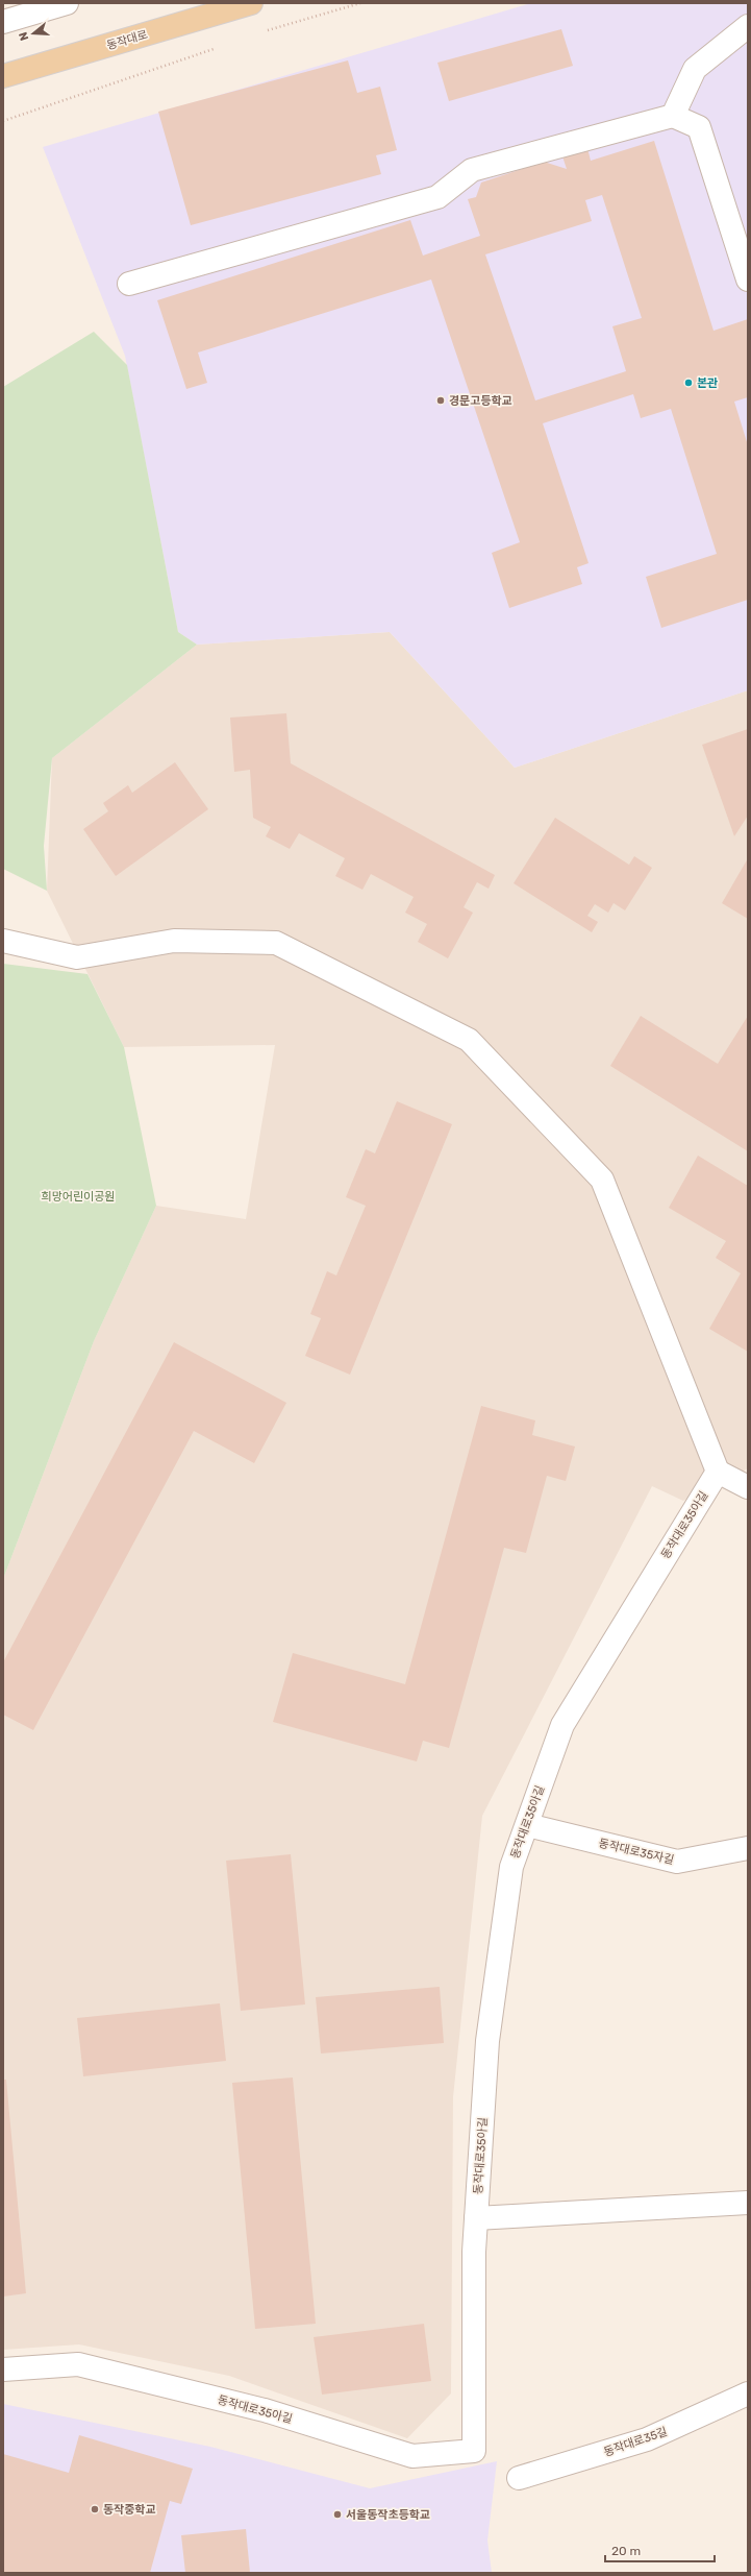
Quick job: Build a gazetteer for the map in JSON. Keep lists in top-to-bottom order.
{
  "streets": {
    "main road": ["동작대로"],
    "street": ["동작대로35아길", "동작대로35자길", "동작대로35길"]
  },
  "crossings": [
    ["동작대로35아길", "동작대로35자길"]
  ],
  "parks": ["희망어린이공원"],
  "places": [
    "본관",
    "경문고등학교",
    "동작중학교",
    "서울동작초등학교"
  ],
  "scale_bar": "20 m",
  "north": "left"
}
